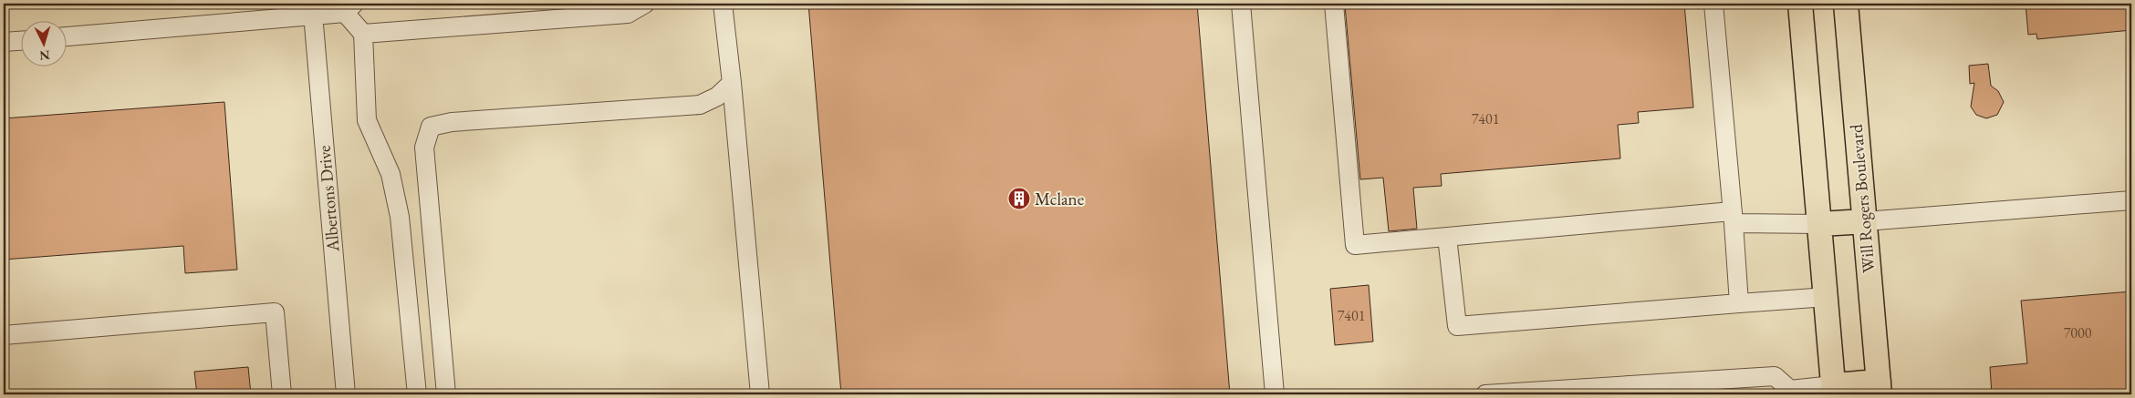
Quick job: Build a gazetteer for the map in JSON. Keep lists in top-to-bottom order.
{
  "streets": {
    "main road": ["Will Rogers Boulevard"],
    "street": ["Albertons Drive"]
  },
  "places": {
    "building": ["Mclane"]
  },
  "house_numbers": ["7401", "7401", "7000"],
  "north": "bottom"
}
